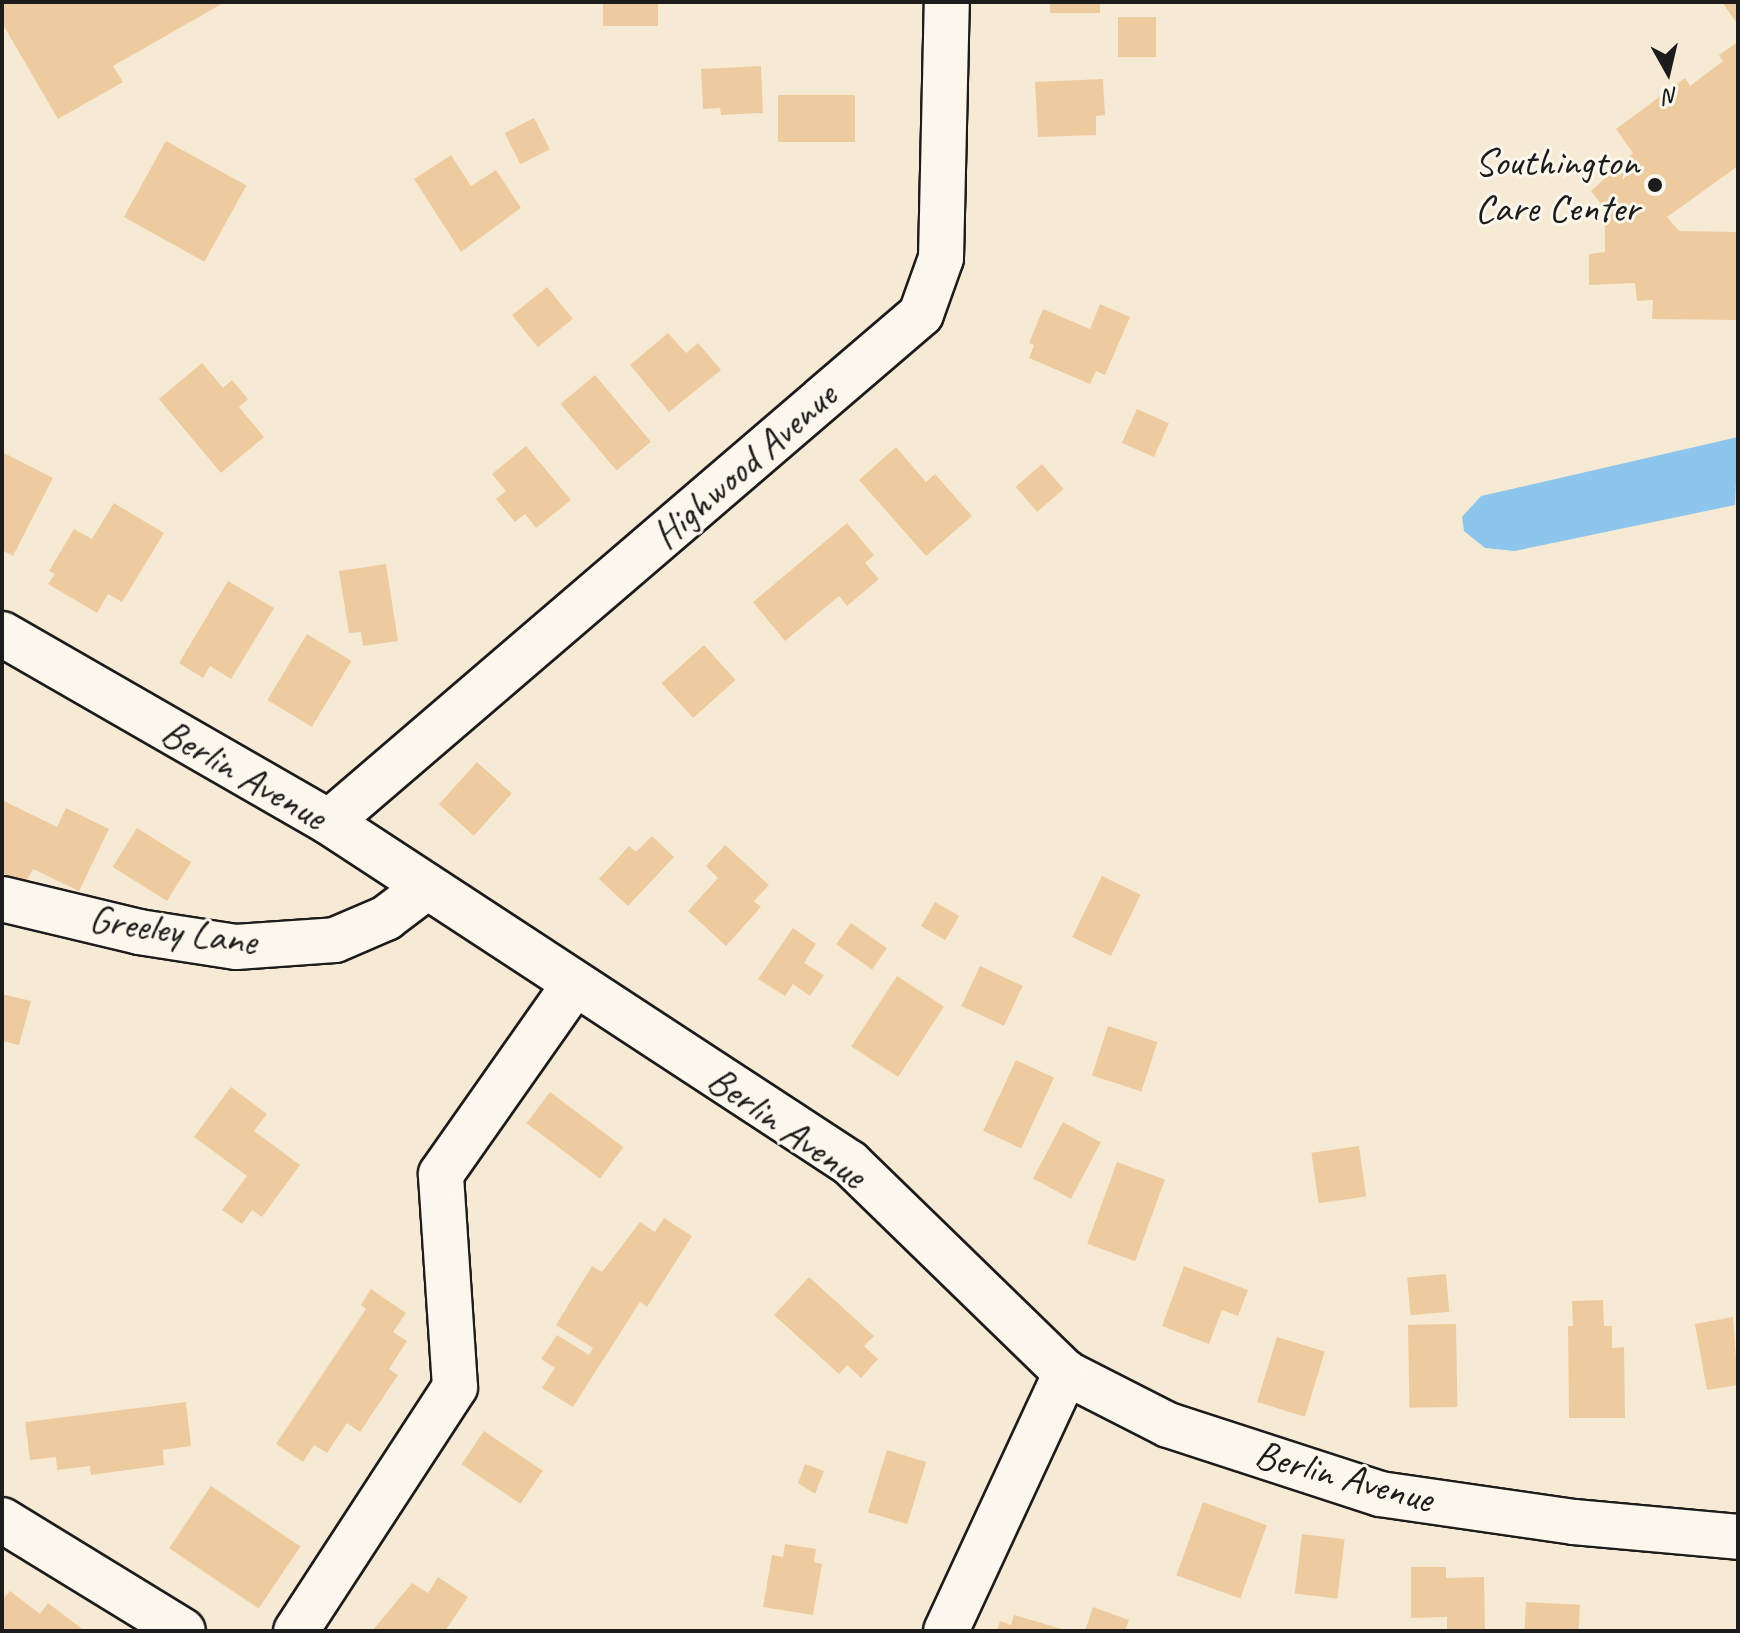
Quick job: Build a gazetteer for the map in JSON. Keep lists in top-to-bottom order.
{
  "streets": {
    "street": ["Highwood Avenue", "Berlin Avenue", "Greeley Lane"]
  },
  "crossings": [
    ["Highwood Avenue", "Berlin Avenue"],
    ["Berlin Avenue", "Greeley Lane"]
  ],
  "places": ["Southington Care Center"],
  "north": "bottom"
}
